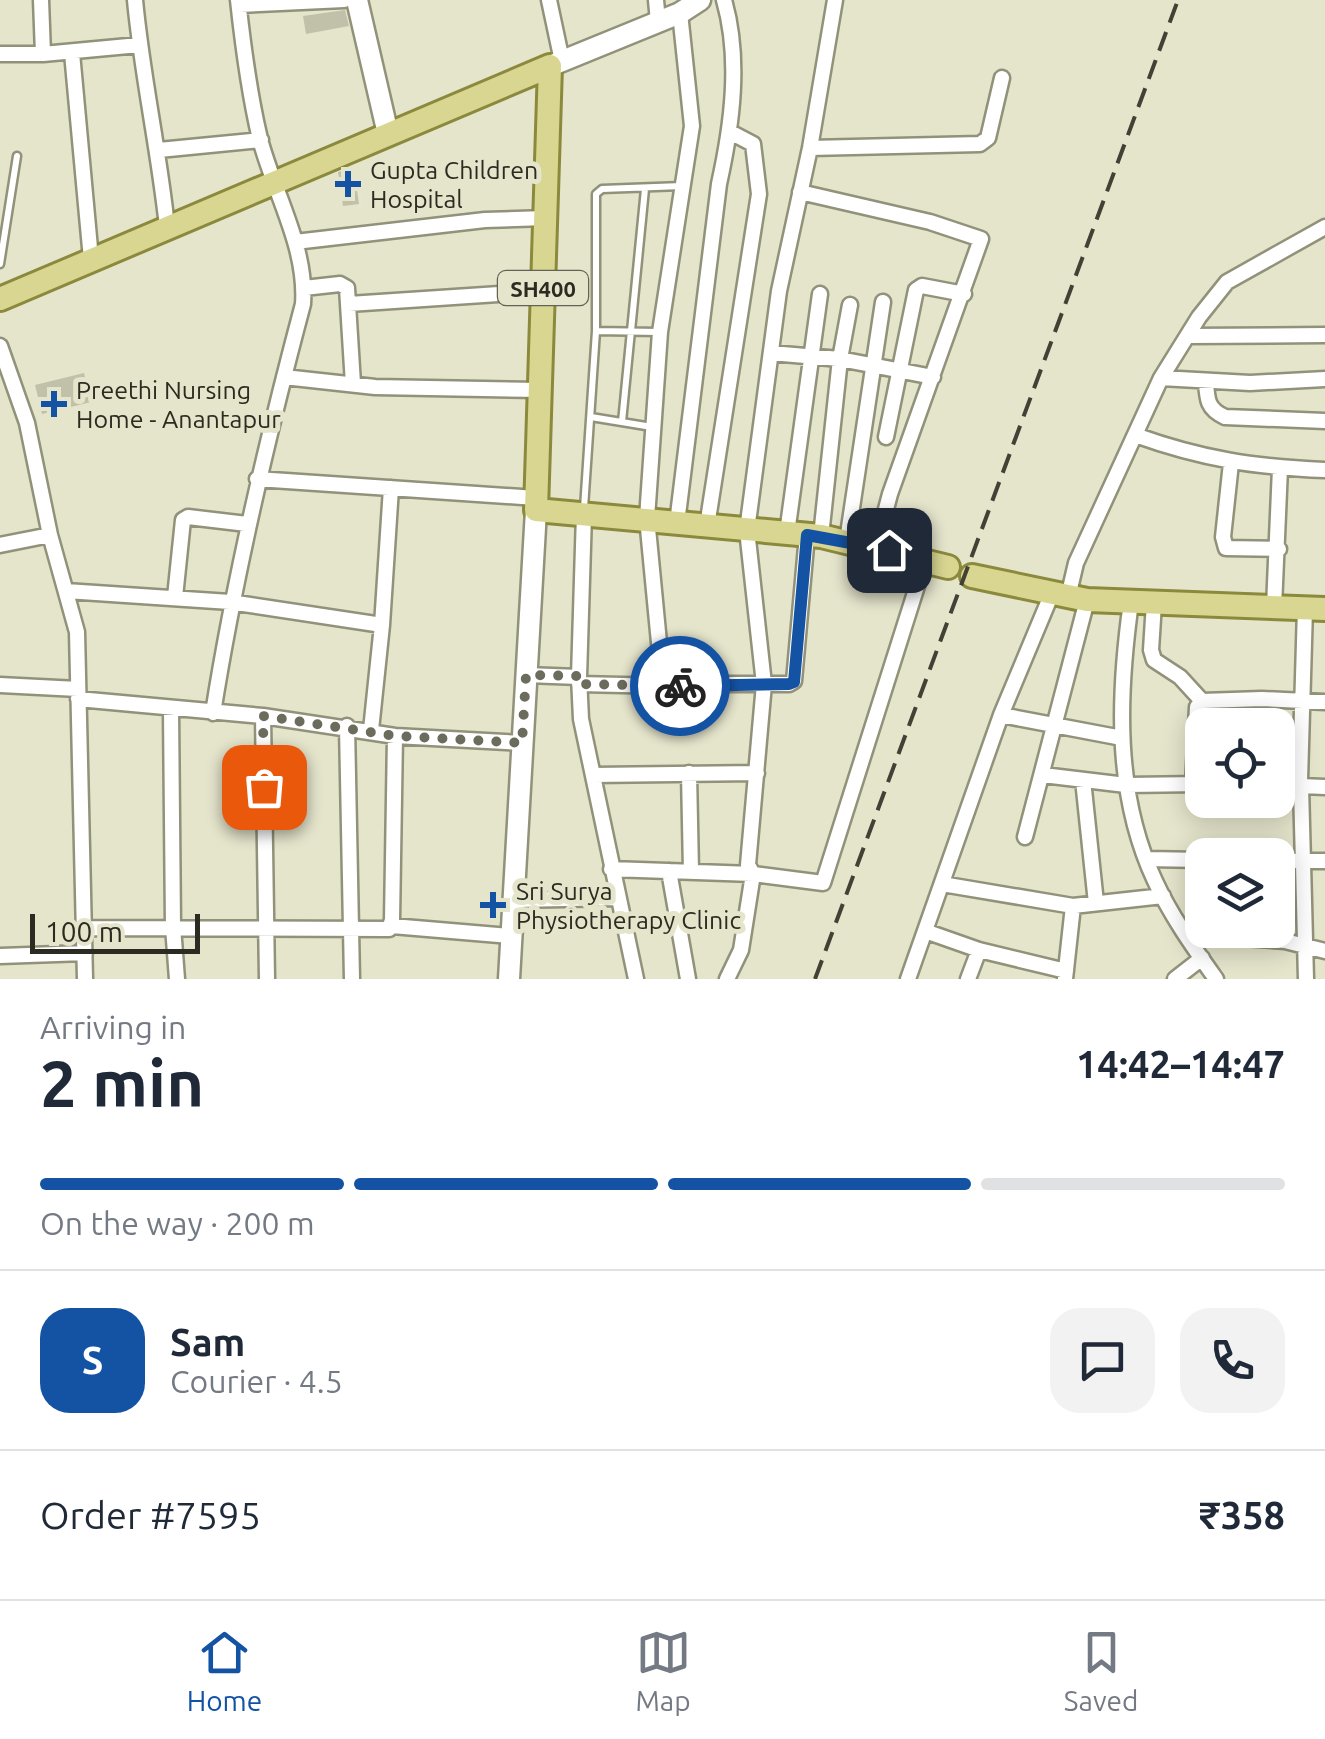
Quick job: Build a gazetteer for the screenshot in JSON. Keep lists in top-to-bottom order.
{
  "streets": {
    "main road": ["SH400"]
  },
  "places": {
    "health": ["Gupta Children Hospital", "Preethi Nursing Home - Anantapur", "Sri Surya Physiotherapy Clinic"]
  },
  "scale_bar": "100 m",
  "page": {
    "scale": "100 m",
    "heading": ["2 min", "Arriving in", "14:42–14:47"],
    "panel": [
      "Sam",
      "Courier · 4.5",
      "Order #7595",
      "₹358"
    ],
    "bar": "On the way · 200 m",
    "round": "S",
    "tabs": ["Home", "Map", "Saved"]
  }
}
